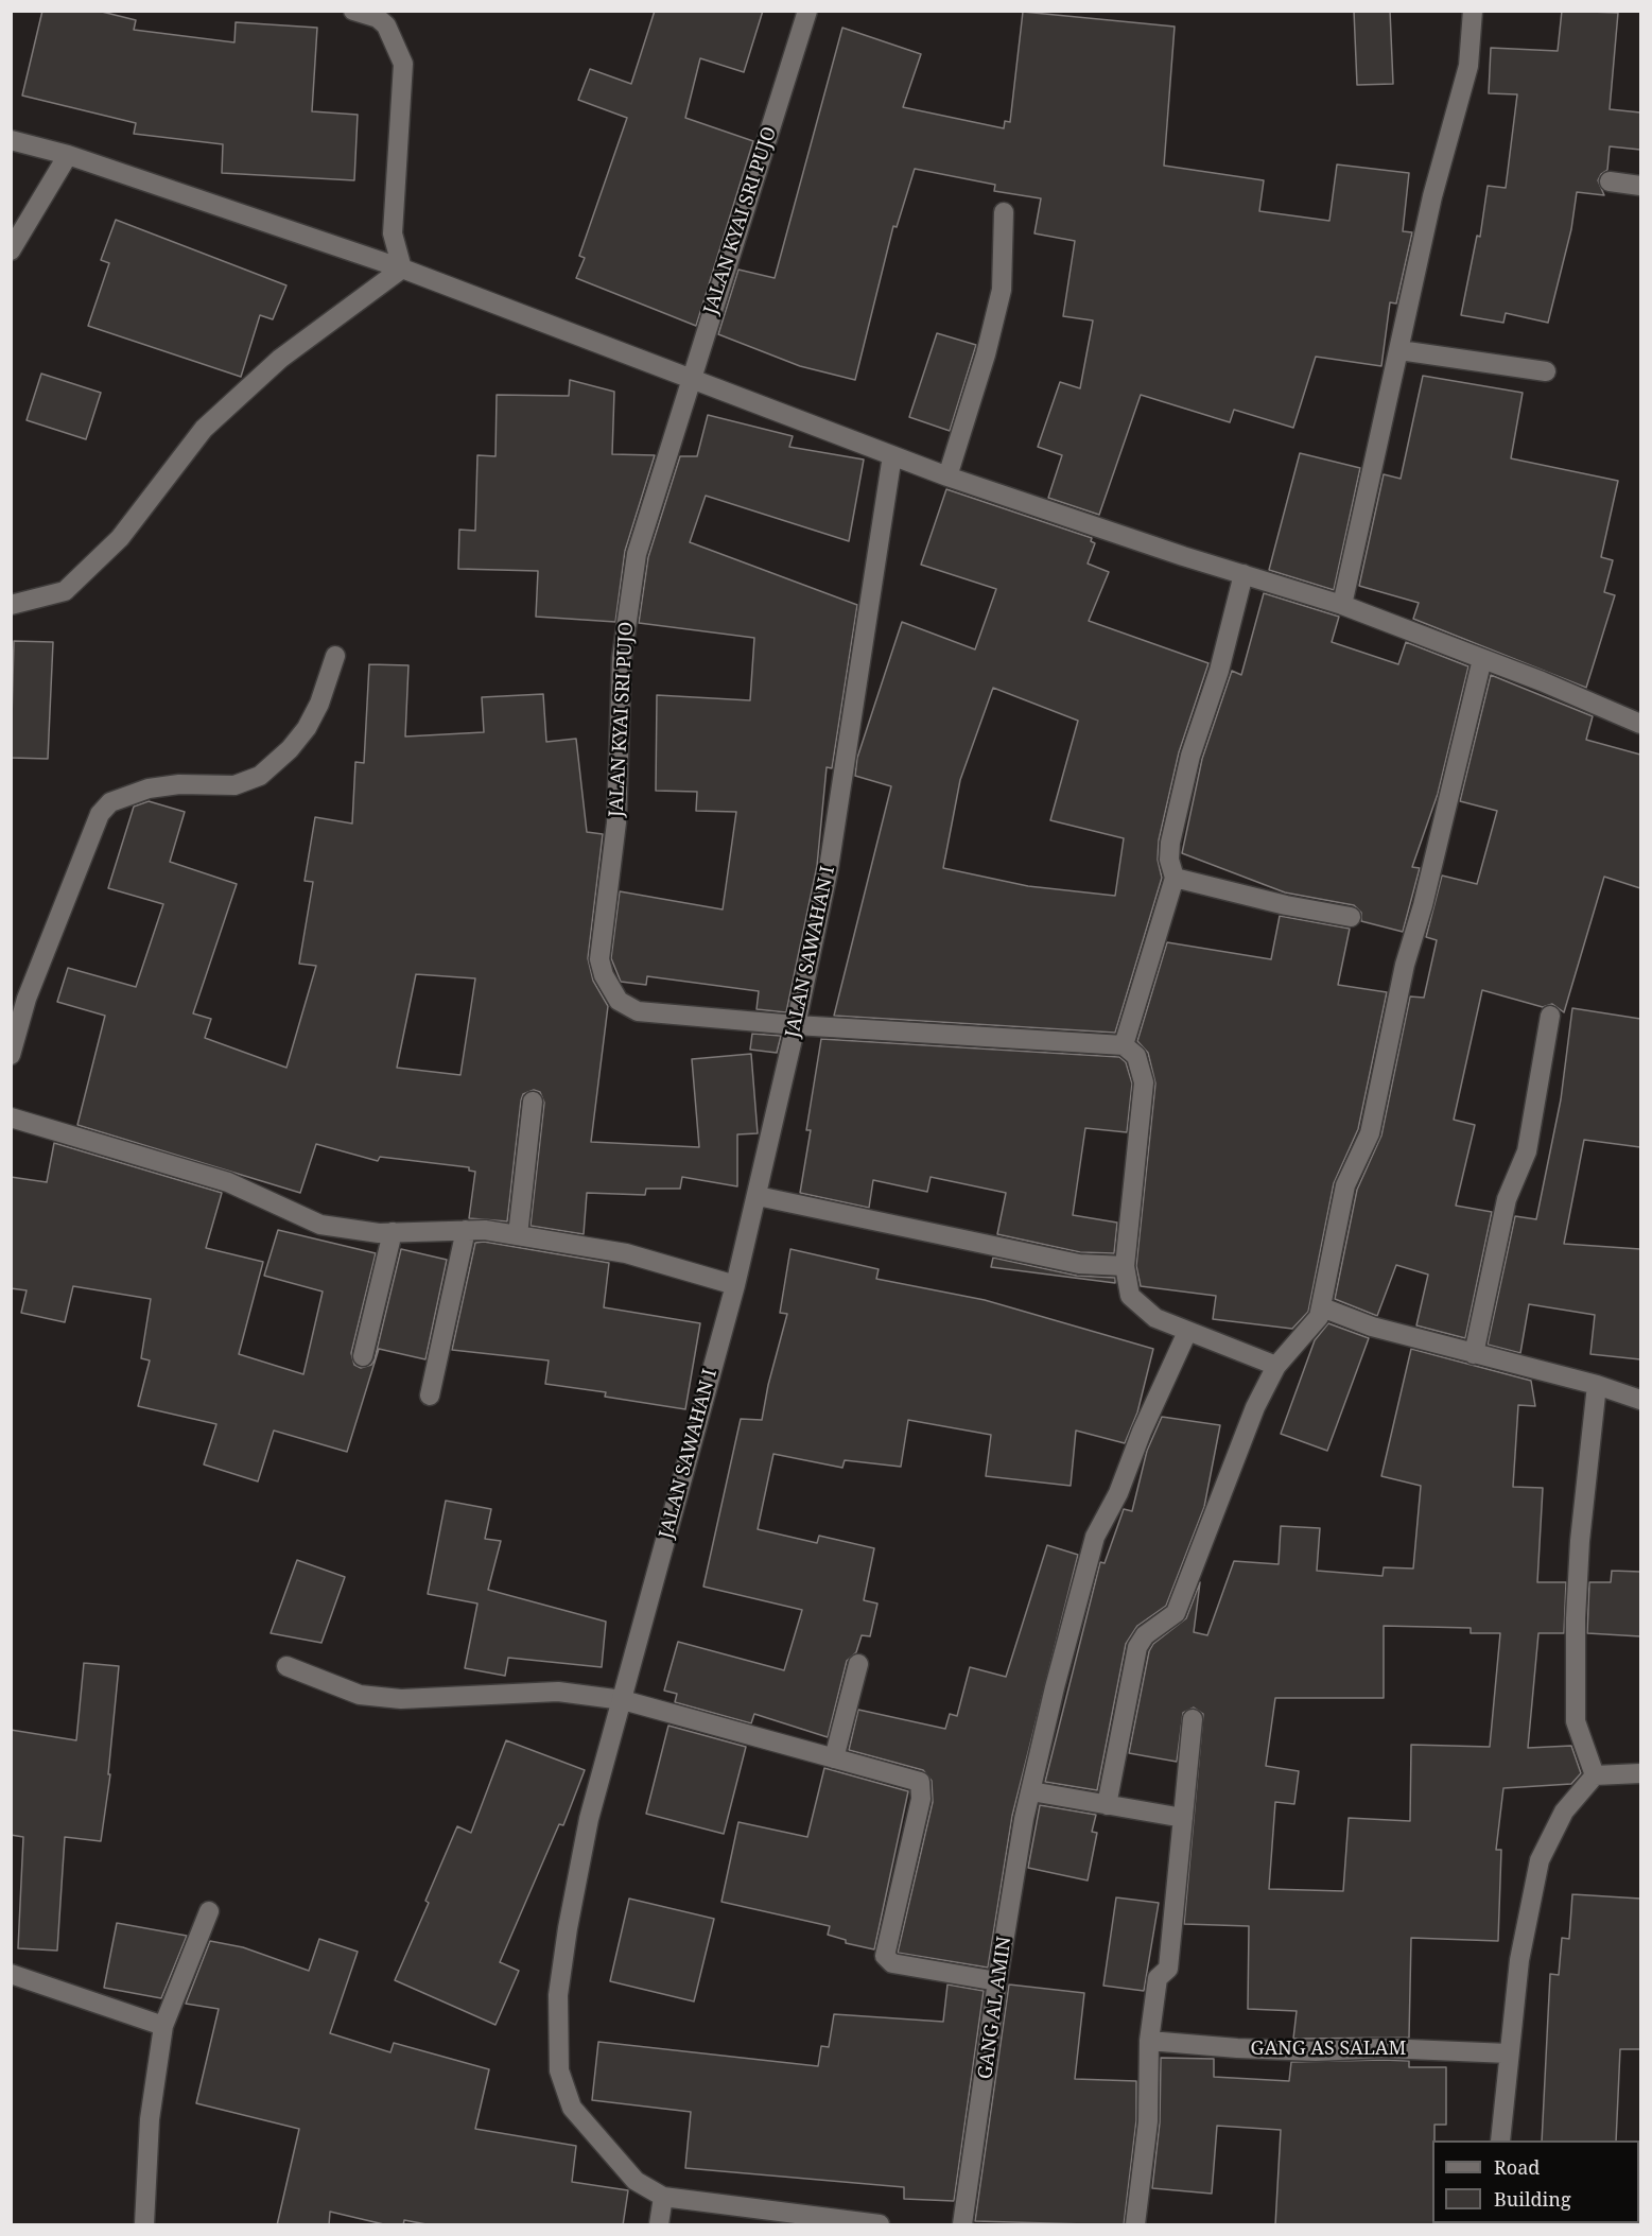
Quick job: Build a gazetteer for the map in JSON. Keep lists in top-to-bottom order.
{
  "streets": {
    "street": [
      "JALAN KYAI SRI PUJO",
      "JALAN SAWAHAN I",
      "GANG AL AMIN",
      "GANG AS SALAM"
    ]
  },
  "crossings": [
    ["JALAN KYAI SRI PUJO", "JALAN SAWAHAN I"]
  ],
  "legend": ["Road", "Building"]
}
